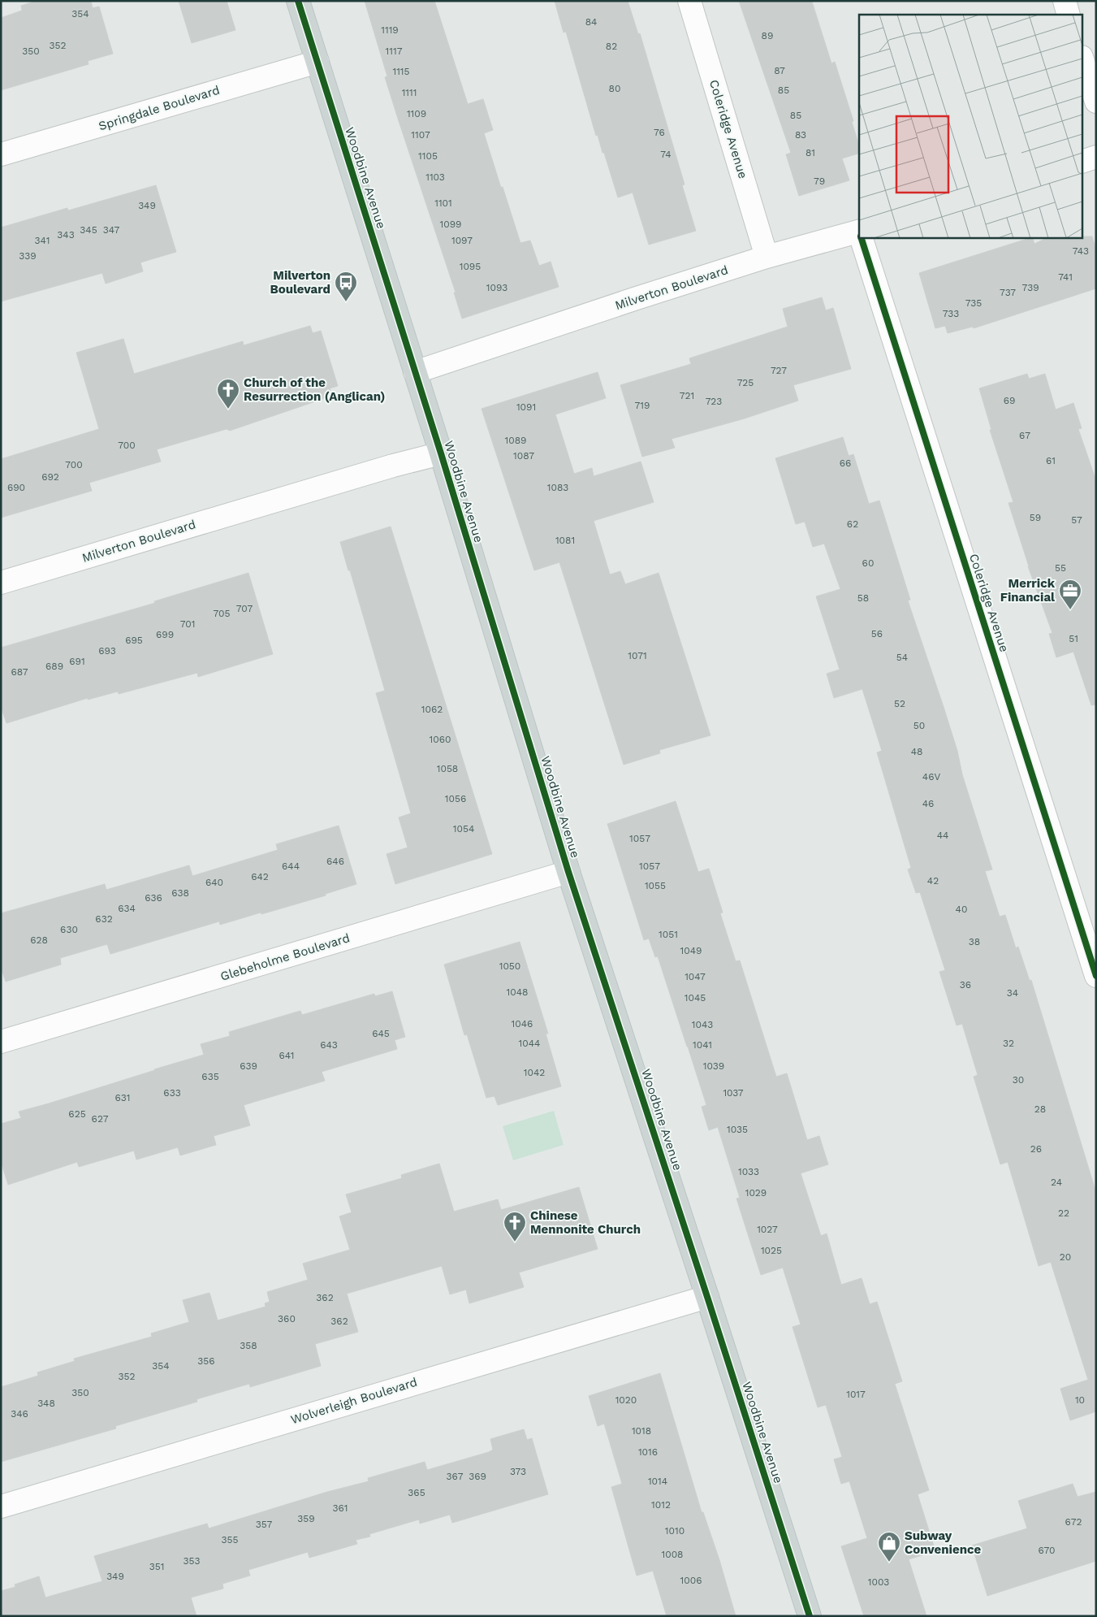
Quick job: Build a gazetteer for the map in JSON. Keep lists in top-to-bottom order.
{
  "streets": {
    "main road": ["Woodbine Avenue"],
    "street": [
      "Springdale Boulevard",
      "Coleridge Avenue",
      "Milverton Boulevard",
      "Glebeholme Boulevard",
      "Wolverleigh Boulevard"
    ]
  },
  "crossings": [
    ["Springdale Boulevard", "Woodbine Avenue"],
    ["Coleridge Avenue", "Milverton Boulevard"],
    ["Woodbine Avenue", "Milverton Boulevard"],
    ["Woodbine Avenue", "Glebeholme Boulevard"],
    ["Woodbine Avenue", "Wolverleigh Boulevard"]
  ],
  "places": {
    "bus stop": ["Milverton Boulevard"],
    "church": ["Church of the Resurrection (Anglican)", "Chinese Mennonite Church"],
    "office": ["Merrick Financial"],
    "shop": ["Subway Convenience"]
  },
  "house_numbers": [
    "354",
    "84",
    "1119",
    "89",
    "352",
    "82",
    "350",
    "1117",
    "87",
    "1115",
    "80",
    "85",
    "1111",
    "1109",
    "85",
    "76",
    "1107",
    "83",
    "81",
    "74",
    "1105",
    "1103",
    "79",
    "1101",
    "349",
    "1099",
    "345",
    "347",
    "343",
    "341",
    "1097",
    "743",
    "339",
    "1095",
    "741",
    "1093",
    "739",
    "737",
    "735",
    "733",
    "727",
    "725",
    "721",
    "69",
    "723",
    "719",
    "1091",
    "67",
    "1089",
    "700",
    "1087",
    "61",
    "66",
    "700",
    "692",
    "690",
    "1083",
    "59",
    "57",
    "62",
    "1081",
    "60",
    "55",
    "58",
    "707",
    "705",
    "701",
    "56",
    "699",
    "51",
    "695",
    "693",
    "1071",
    "54",
    "691",
    "689",
    "687",
    "52",
    "1062",
    "50",
    "1060",
    "48",
    "1058",
    "46V",
    "1056",
    "46",
    "1054",
    "44",
    "1057",
    "646",
    "644",
    "1057",
    "642",
    "42",
    "640",
    "1055",
    "638",
    "636",
    "634",
    "40",
    "632",
    "630",
    "1051",
    "628",
    "38",
    "1049",
    "1050",
    "1047",
    "36",
    "1048",
    "34",
    "1045",
    "1046",
    "1043",
    "645",
    "1044",
    "32",
    "643",
    "1041",
    "641",
    "639",
    "1039",
    "1042",
    "635",
    "30",
    "633",
    "1037",
    "631",
    "28",
    "625",
    "627",
    "1035",
    "26",
    "1033",
    "24",
    "1029",
    "22",
    "1027",
    "1025",
    "20",
    "362",
    "360",
    "362",
    "358",
    "356",
    "354",
    "352",
    "350",
    "1017",
    "1020",
    "10",
    "348",
    "346",
    "1018",
    "1016",
    "373",
    "367",
    "369",
    "1014",
    "365",
    "1012",
    "361",
    "359",
    "672",
    "357",
    "1010",
    "355",
    "670",
    "1008",
    "353",
    "351",
    "349",
    "1006",
    "1003"
  ]
}
